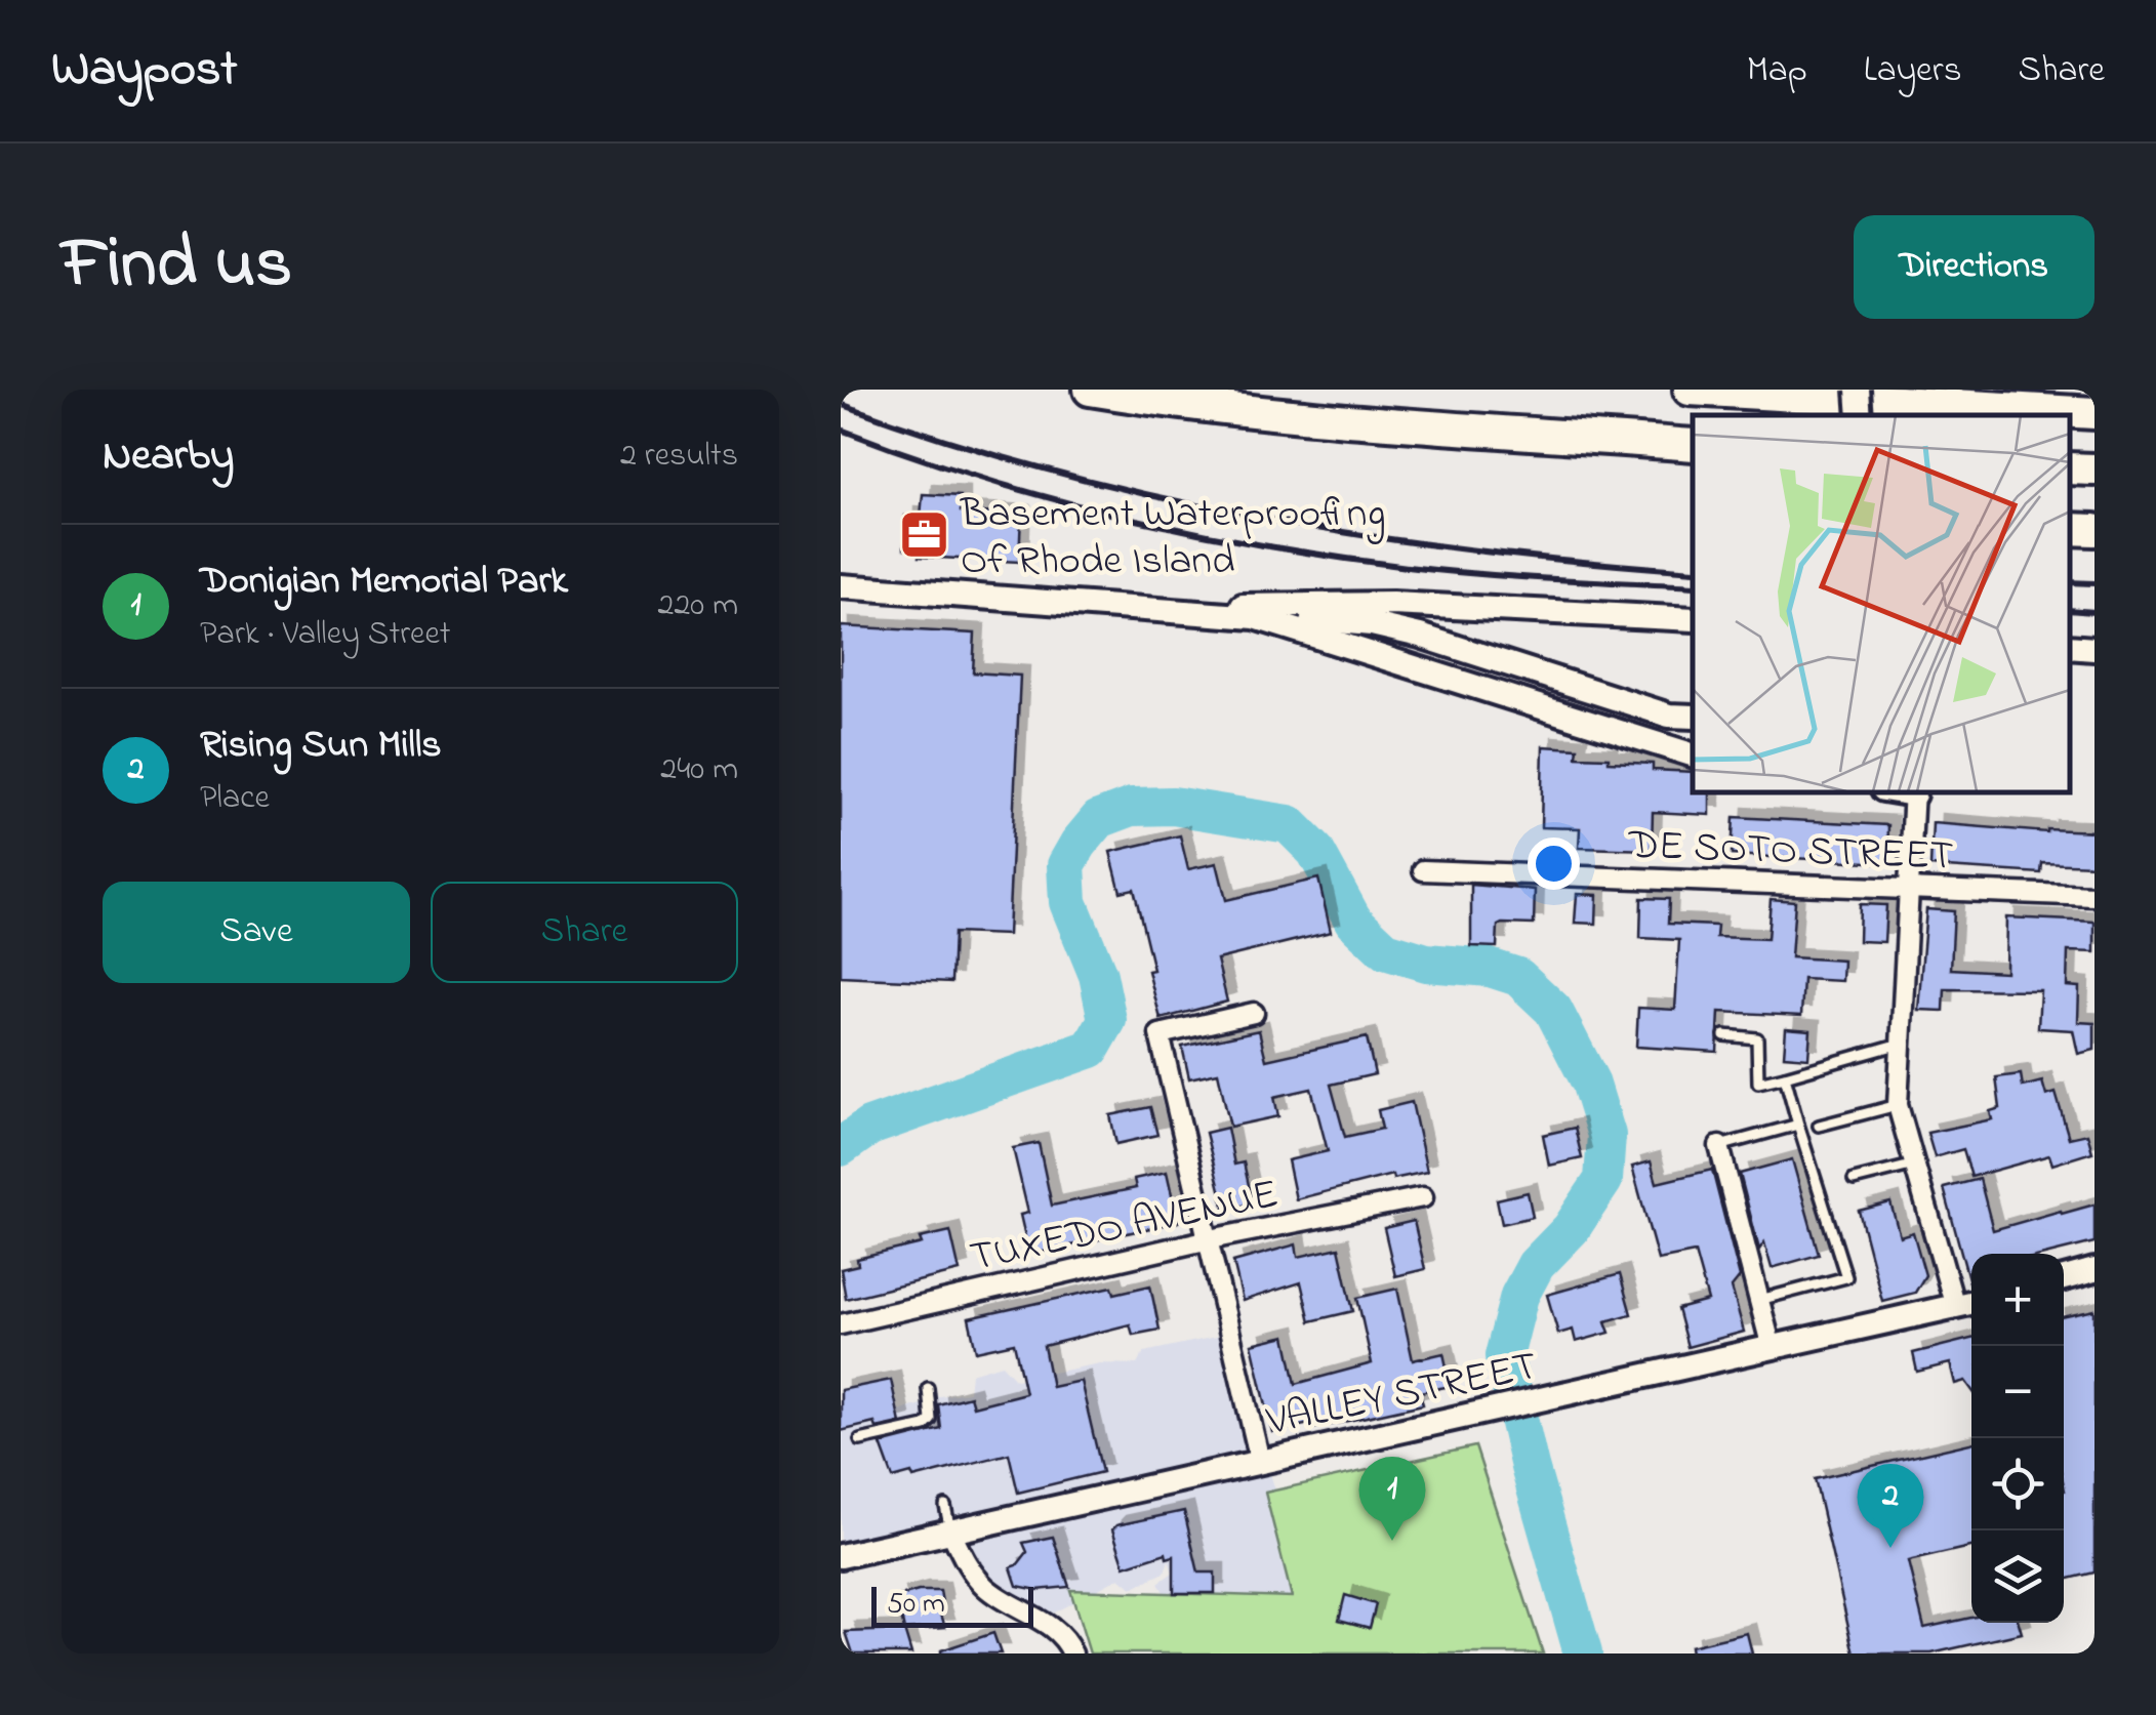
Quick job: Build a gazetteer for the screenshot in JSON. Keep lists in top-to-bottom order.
{
  "streets": {
    "main road": ["VALLEY STREET"],
    "street": ["DE SOTO STREET", "TUXEDO AVENUE"]
  },
  "places": {
    "office": ["Basement Waterproofing Of Rhode Island"]
  },
  "scale_bar": "50 m",
  "page": {
    "header": "Waypost",
    "nav": ["Map", "Layers", "Share"],
    "title": "Find us",
    "buttons": [
      "Directions",
      ["Save", "Share"]
    ],
    "heading": ["Nearby", "2 results"],
    "list": [
      {
        "mark": "1",
        "name": "Donigian Memorial Park",
        "note": "Park · Valley Street",
        "value": "220 m"
      },
      {
        "mark": "2",
        "name": "Rising Sun Mills",
        "note": "Place",
        "value": "240 m"
      }
    ],
    "map_buttons": ["+", "−"],
    "pins": ["1", "2"],
    "scale": "50 m"
  }
}
